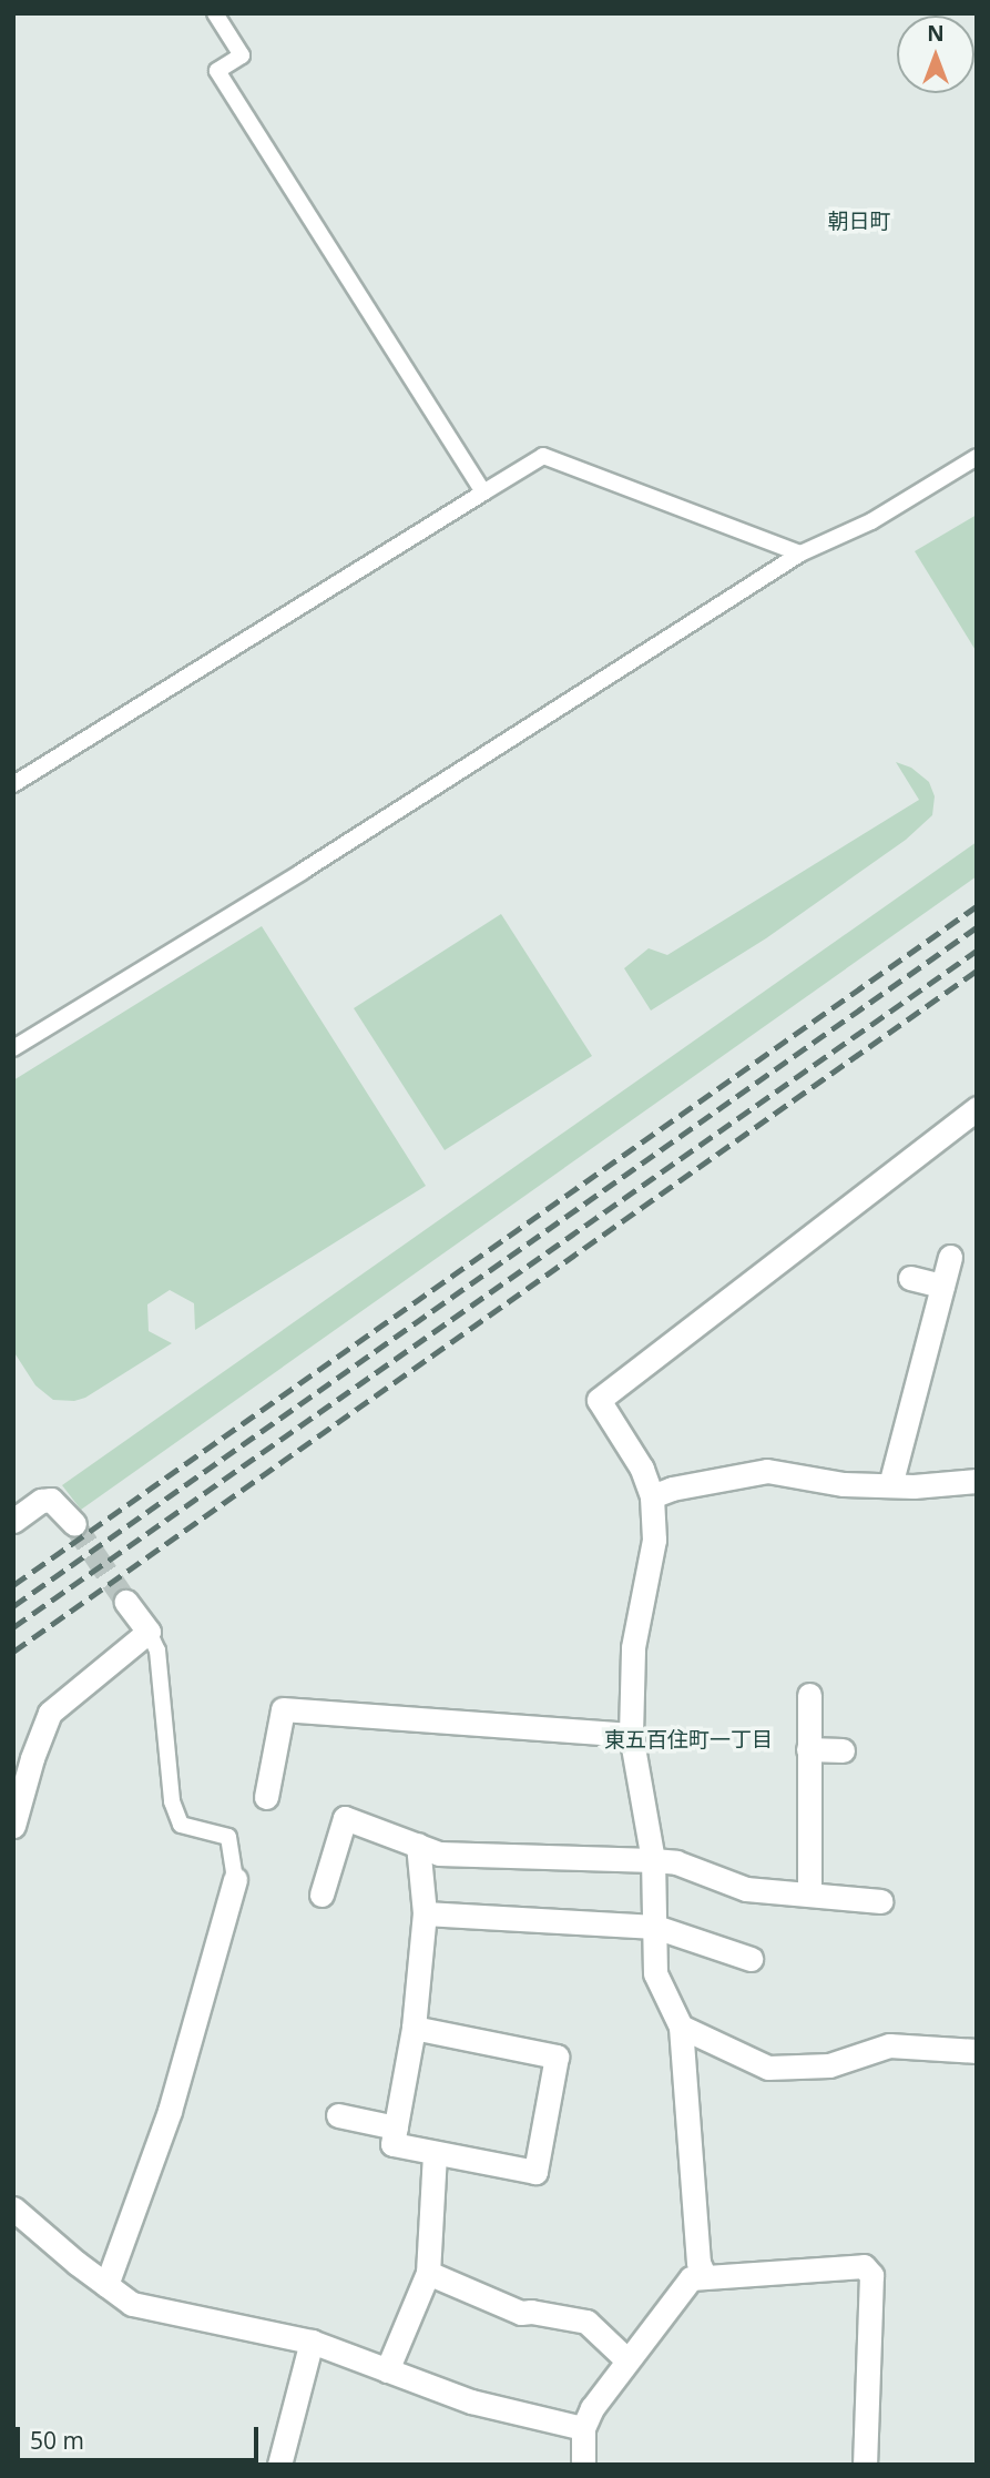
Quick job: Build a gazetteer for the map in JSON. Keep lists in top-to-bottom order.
{
  "districts": ["朝日町", "東五百住町一丁目"],
  "scale_bar": "50 m",
  "north": "top"
}
